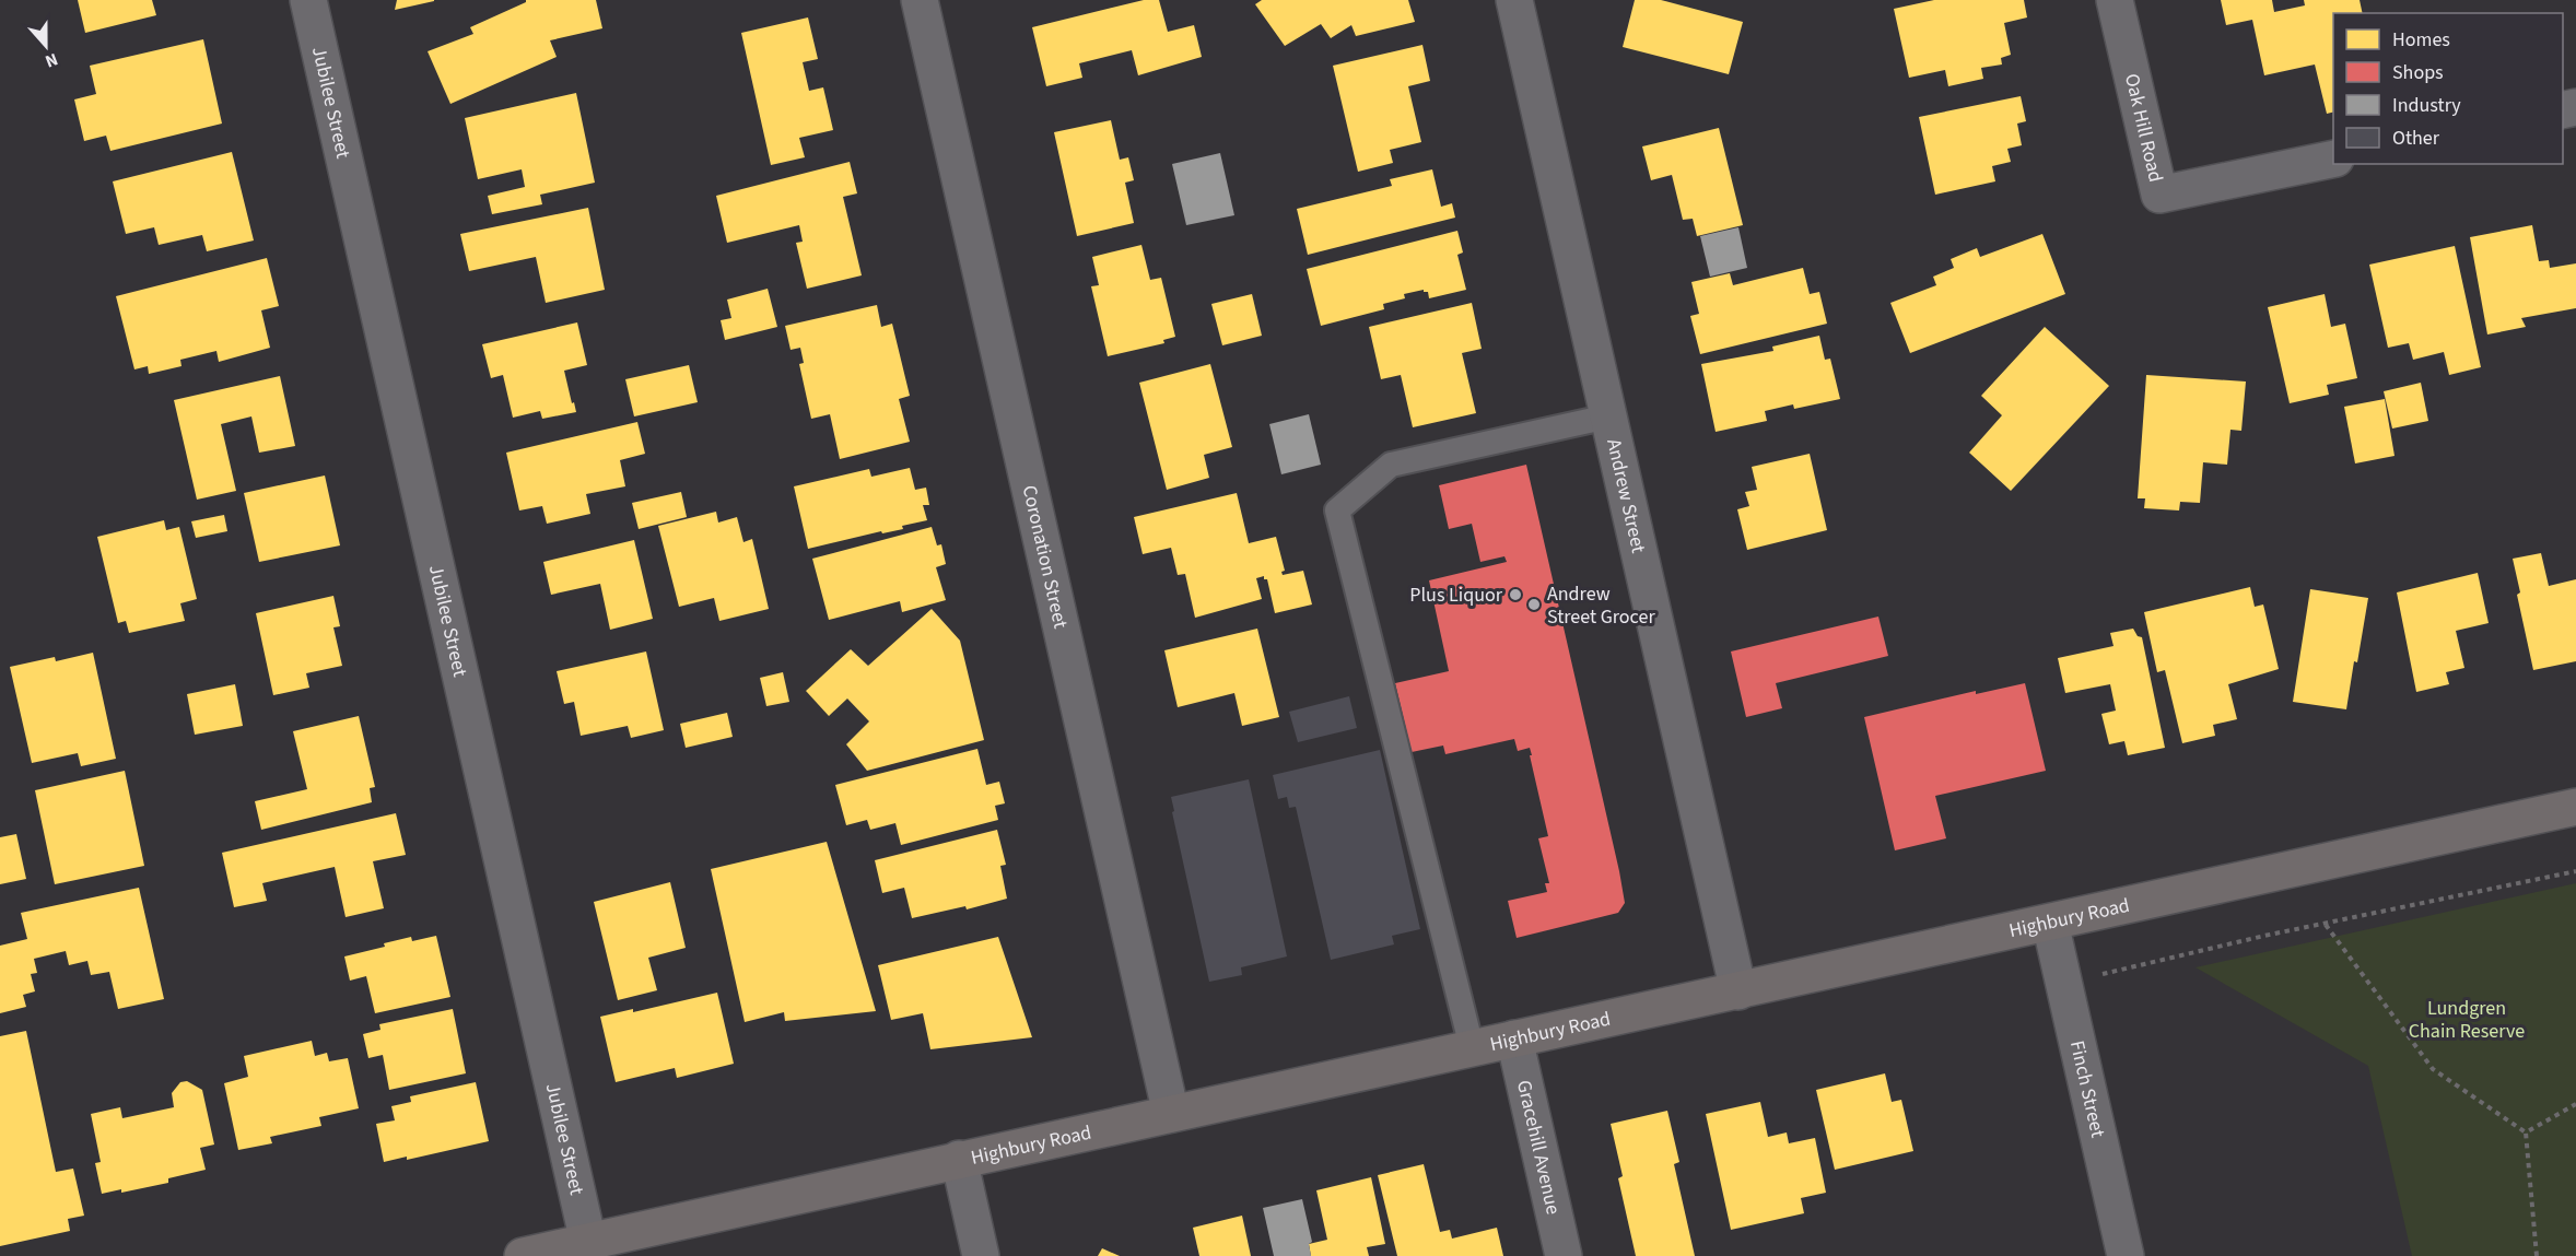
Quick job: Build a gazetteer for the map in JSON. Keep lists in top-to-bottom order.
{
  "streets": {
    "main road": ["Highbury Road"],
    "street": [
      "Jubilee Street",
      "Oak Hill Road",
      "Andrew Street",
      "Coronation Street",
      "Finch Street",
      "Gracehill Avenue"
    ]
  },
  "crossings": [
    ["Jubilee Street", "Highbury Road"],
    ["Andrew Street", "Highbury Road"],
    ["Coronation Street", "Highbury Road"],
    ["Highbury Road", "Finch Street"],
    ["Highbury Road", "Gracehill Avenue"]
  ],
  "parks": ["Lundgren Chain Reserve"],
  "places": ["Plus Liquor", "Andrew Street Grocer"],
  "legend": [
    "Homes",
    "Shops",
    "Industry",
    "Other"
  ],
  "north": "bottom"
}
